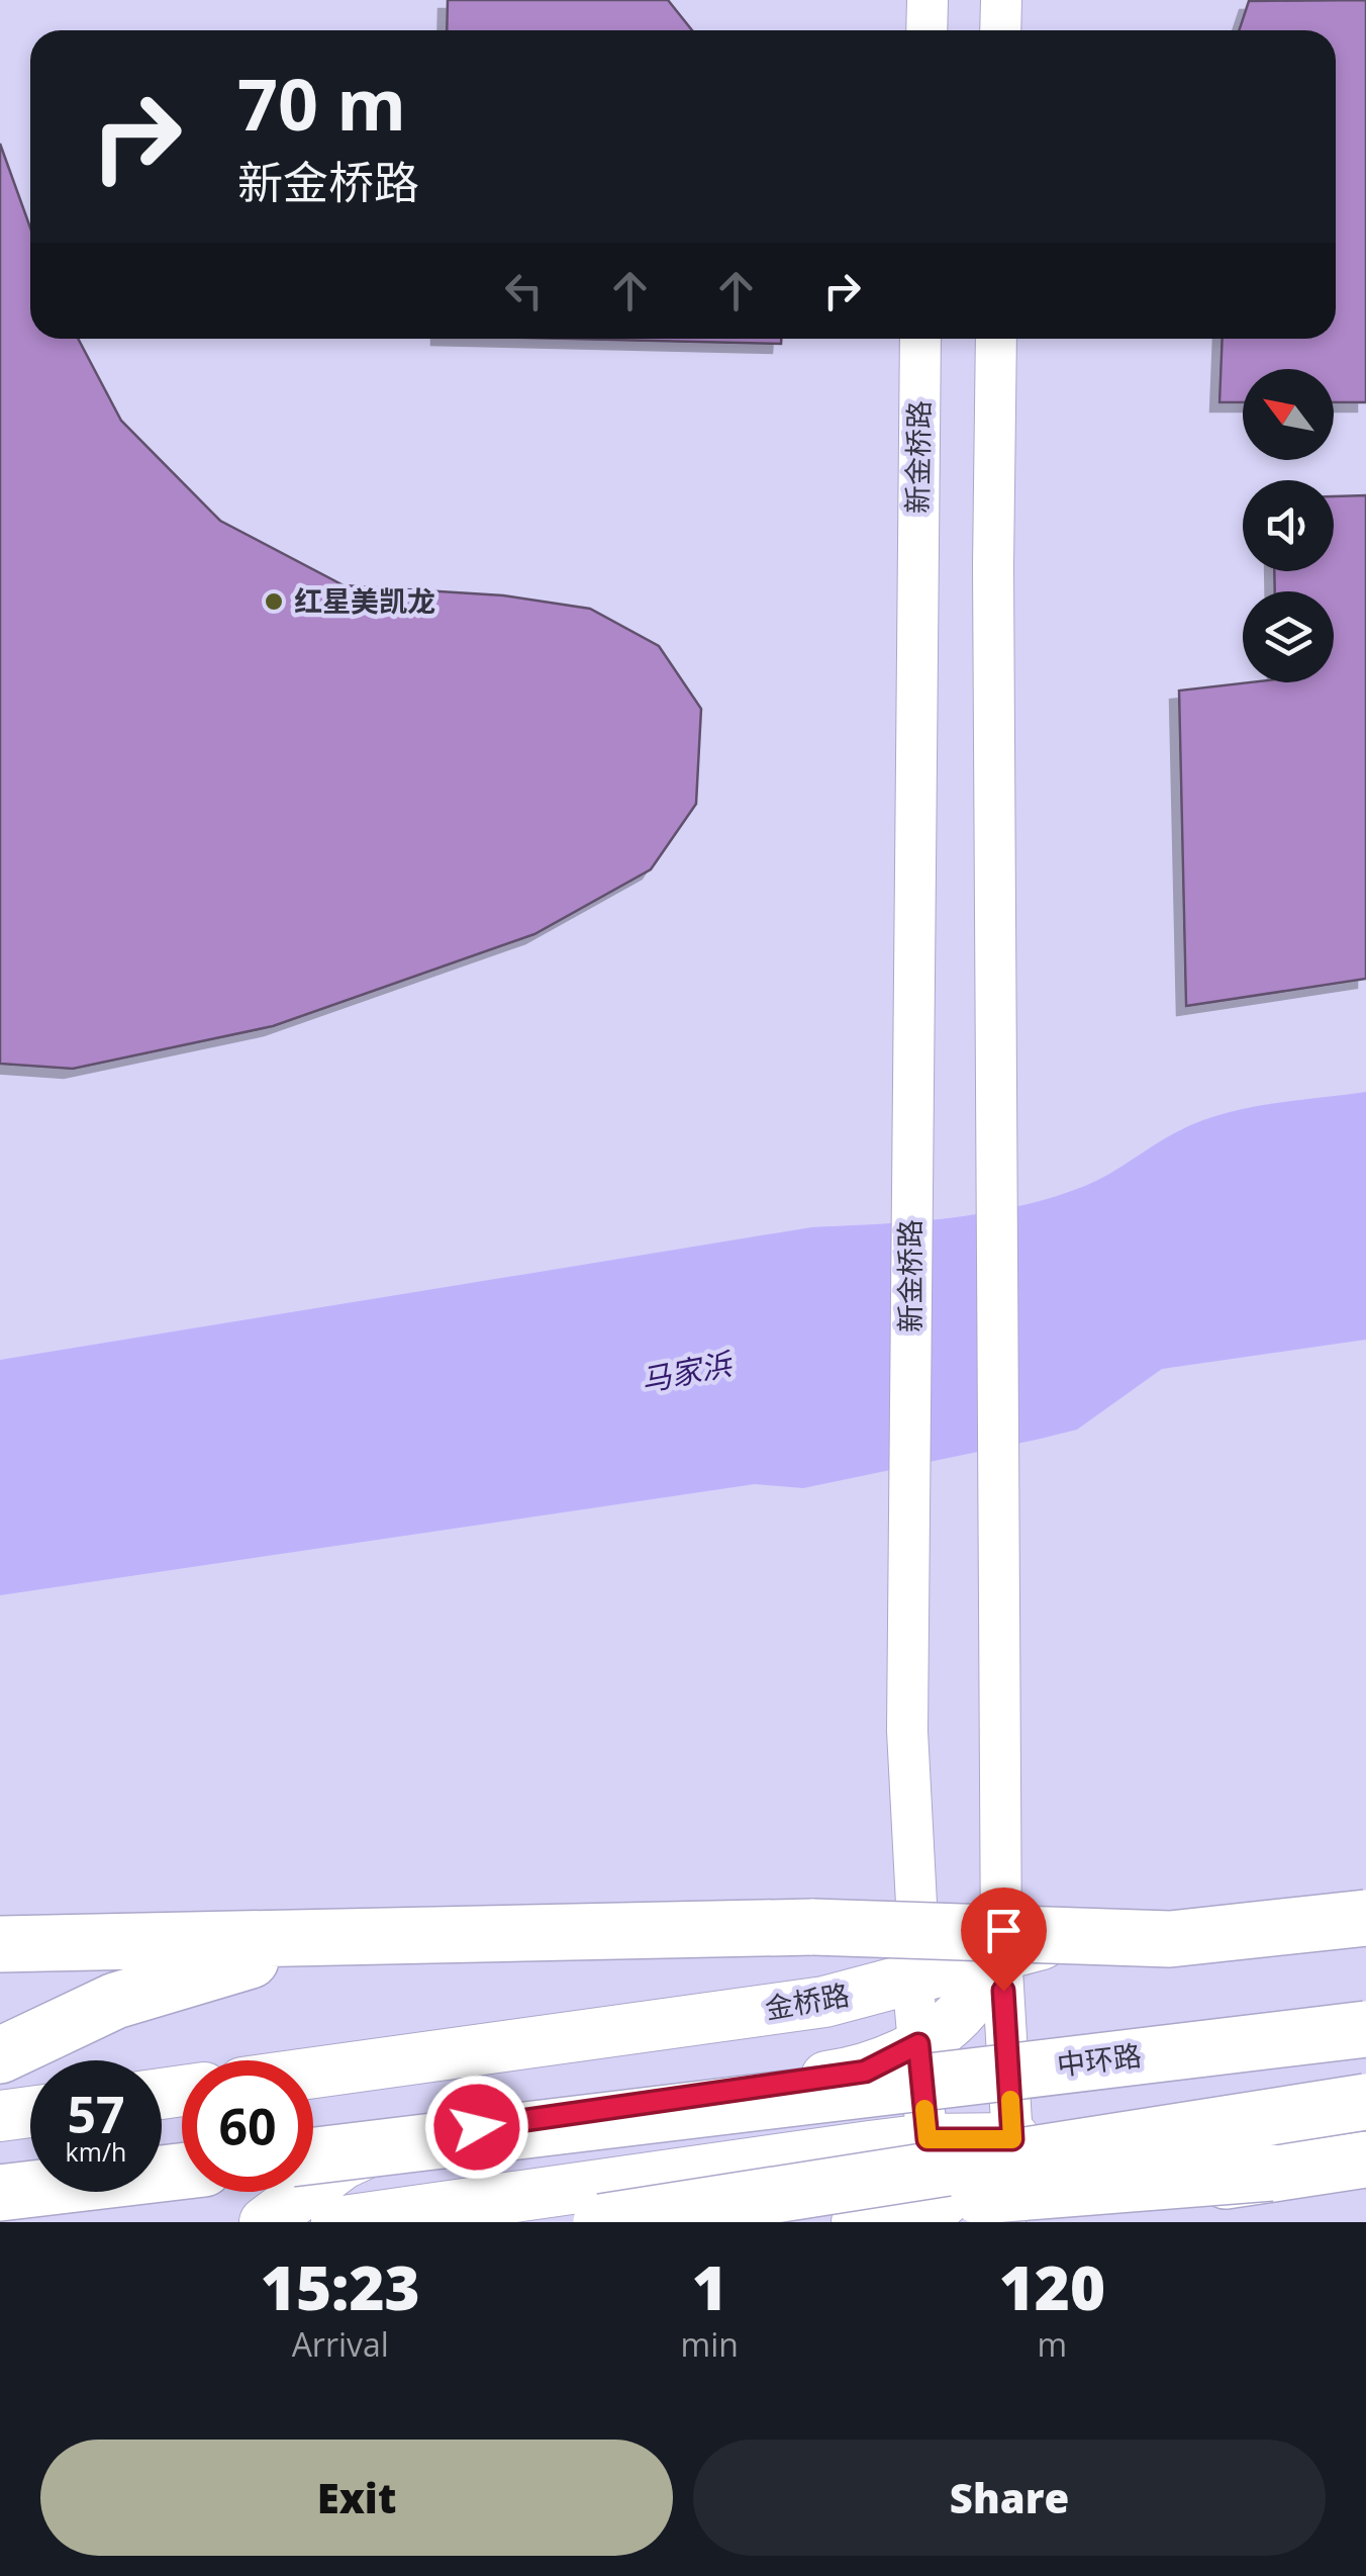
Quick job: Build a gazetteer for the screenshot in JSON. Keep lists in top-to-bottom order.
{
  "streets": {
    "highway": ["中环路"],
    "main road": ["金桥路"],
    "street": ["新金桥路"]
  },
  "crossings": [
    ["新金桥路", "金桥路"]
  ],
  "water": ["马家浜"],
  "places": ["红星美凯龙"],
  "north": "top left",
  "page": {
    "turn": ["70 m", "新金桥路"],
    "speed": "57 km/h",
    "limit": "60",
    "eta": [
      "15:23",
      "Arrival",
      "1",
      "min",
      "120",
      "m"
    ],
    "buttons": ["Exit", "Share"]
  }
}
